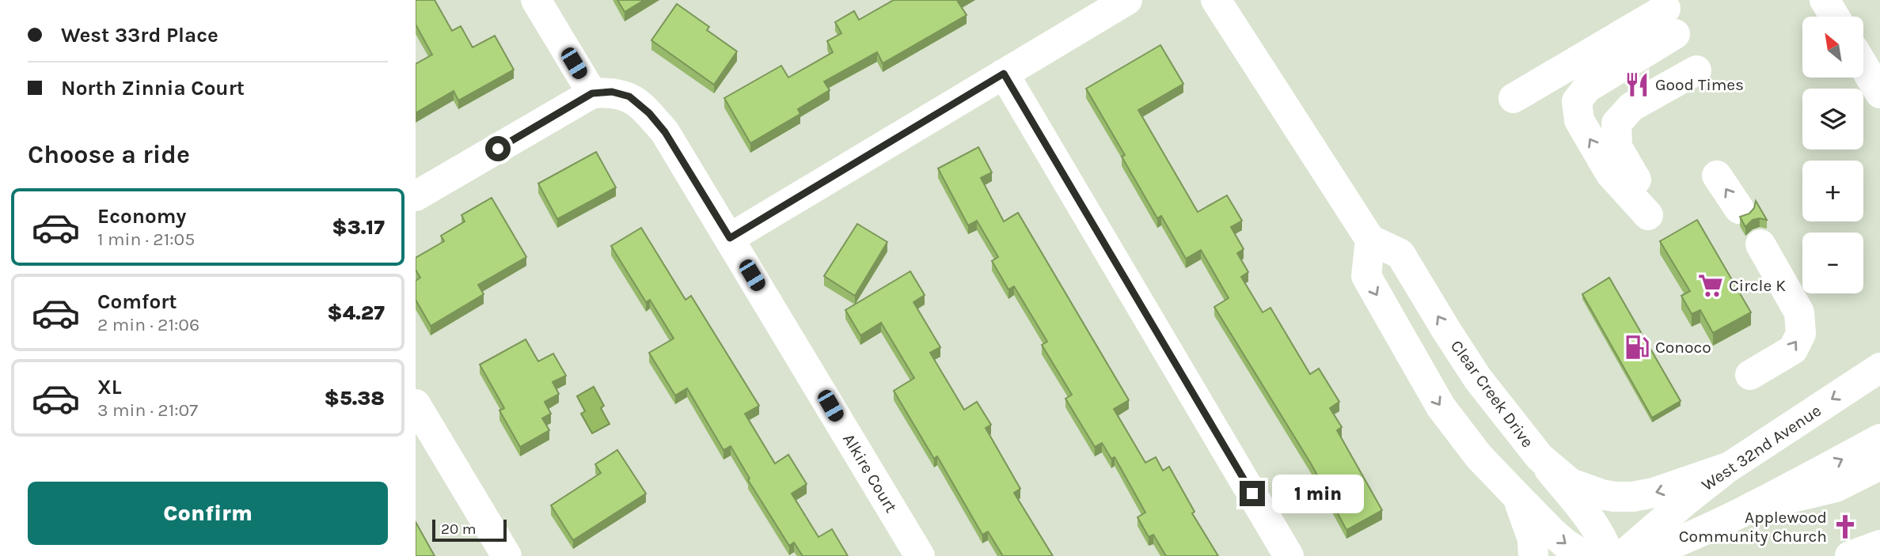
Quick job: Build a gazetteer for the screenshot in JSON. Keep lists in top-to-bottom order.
{
  "streets": {
    "main road": ["Clear Creek Drive", "West 32nd Avenue", "Alkire Court"]
  },
  "places": {
    "restaurant": ["Good Times"],
    "supermarket": ["Circle K"],
    "fuel station": ["Conoco"],
    "church": ["Applewood Community Church"]
  },
  "scale_bar": "20 m",
  "north": "top left",
  "page": {
    "banner": ["West 33rd Place", "North Zinnia Court"],
    "map_buttons": ["+", "−"],
    "heading": "Choose a ride",
    "list": [
      {
        "name": "Economy",
        "note": "1 min · 21:05",
        "value": "$3.17"
      },
      {
        "name": "Comfort",
        "note": "2 min · 21:06",
        "value": "$4.27"
      },
      {
        "name": "XL",
        "note": "3 min · 21:07",
        "value": "$5.38"
      }
    ],
    "buttons": "Confirm",
    "bubble": "1 min",
    "scale": "20 m"
  }
}
